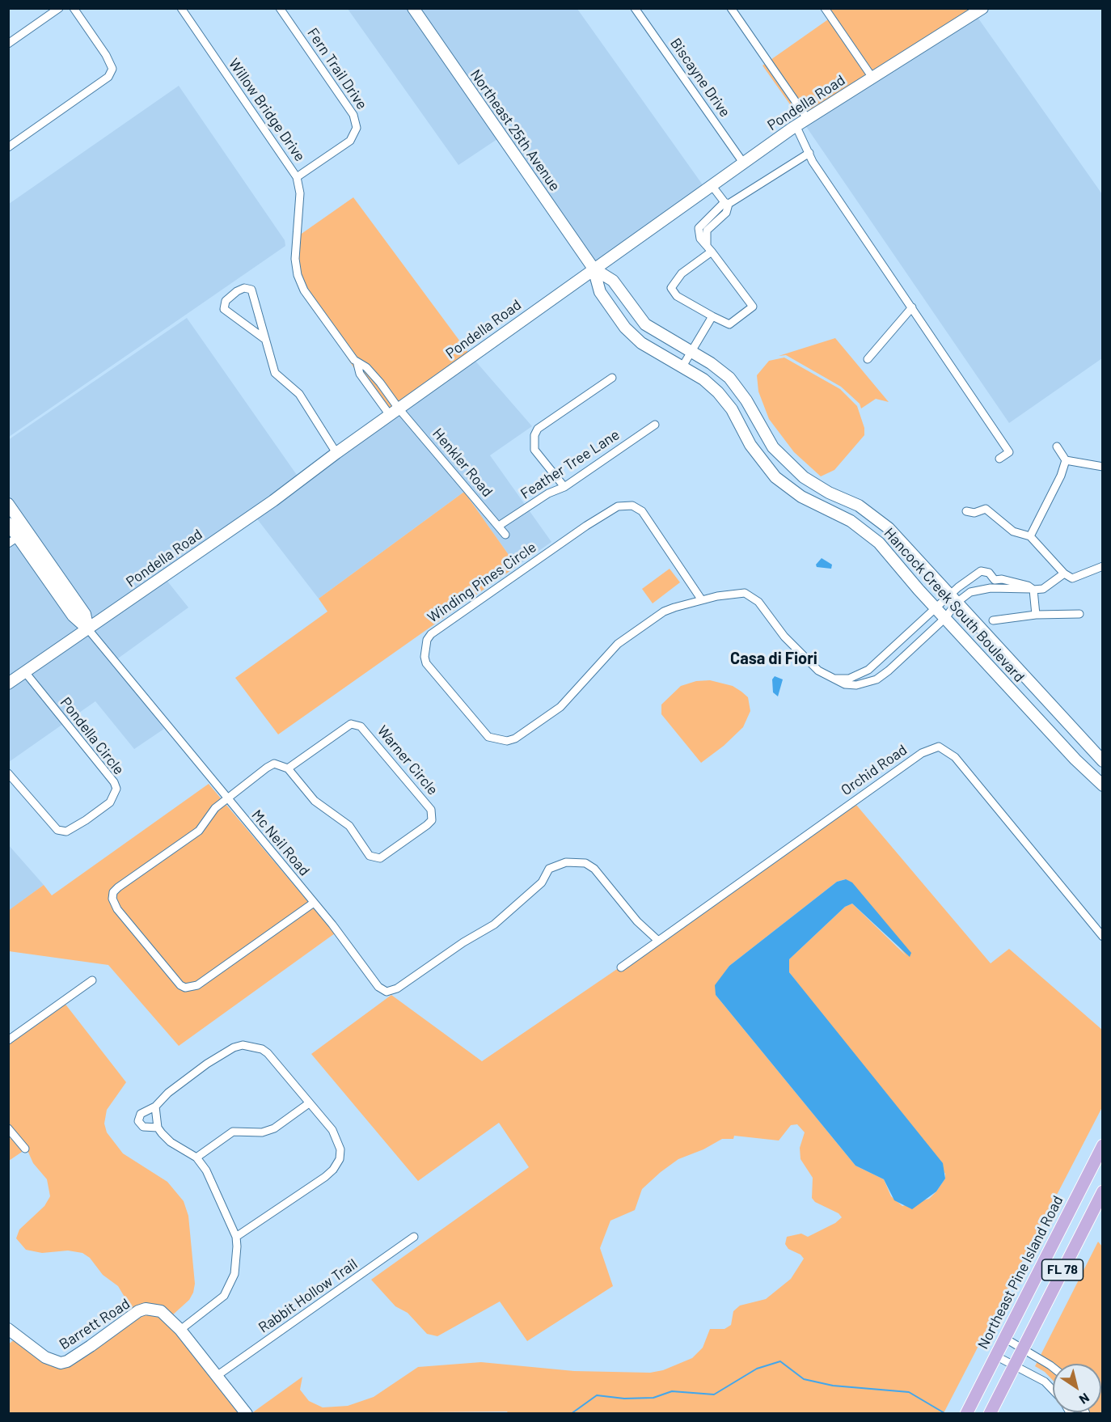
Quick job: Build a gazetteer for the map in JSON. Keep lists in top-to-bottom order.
{
  "streets": {
    "main road": ["FL 78", "Northeast Pine Island Road"],
    "street": [
      "Fern Trail Drive",
      "Biscayne Drive",
      "Pondella Road",
      "Willow Bridge Drive",
      "Northeast 25th Avenue",
      "Henkler Road",
      "Feather Tree Lane",
      "Winding Pines Circle",
      "Hancock Creek South Boulevard",
      "Pondella Circle",
      "Warner Circle",
      "Orchid Road",
      "Mc Neil Road",
      "Rabbit Hollow Trail",
      "Barrett Road"
    ]
  },
  "crossings": [
    ["Fern Trail Drive", "Willow Bridge Drive"],
    ["Biscayne Drive", "Pondella Road"],
    ["Pondella Road", "Willow Bridge Drive"],
    ["Pondella Road", "Northeast 25th Avenue"],
    ["Pondella Road", "Henkler Road"],
    ["Pondella Road", "Hancock Creek South Boulevard"],
    ["Pondella Road", "Pondella Circle"],
    ["Pondella Road", "Mc Neil Road"],
    ["Willow Bridge Drive", "Henkler Road"],
    ["Northeast 25th Avenue", "Hancock Creek South Boulevard"],
    ["Henkler Road", "Feather Tree Lane"],
    ["Winding Pines Circle", "Hancock Creek South Boulevard"],
    ["Orchid Road", "Mc Neil Road"],
    ["Rabbit Hollow Trail", "Barrett Road"]
  ],
  "districts": ["Casa di Fiori"],
  "north": "bottom right"
}
